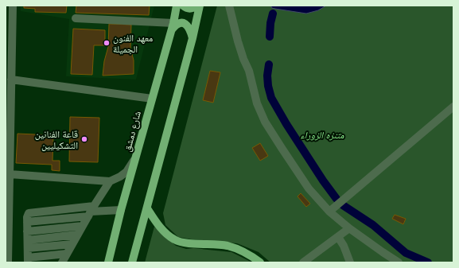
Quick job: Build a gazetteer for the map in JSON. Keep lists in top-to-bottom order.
{
  "streets": {
    "main road": ["شارع دمشق"]
  },
  "parks": ["متنزه الزوراء"],
  "places": ["معهد الفنون الجميلة", "قاعة الفنانين التشكيليين"]
}
